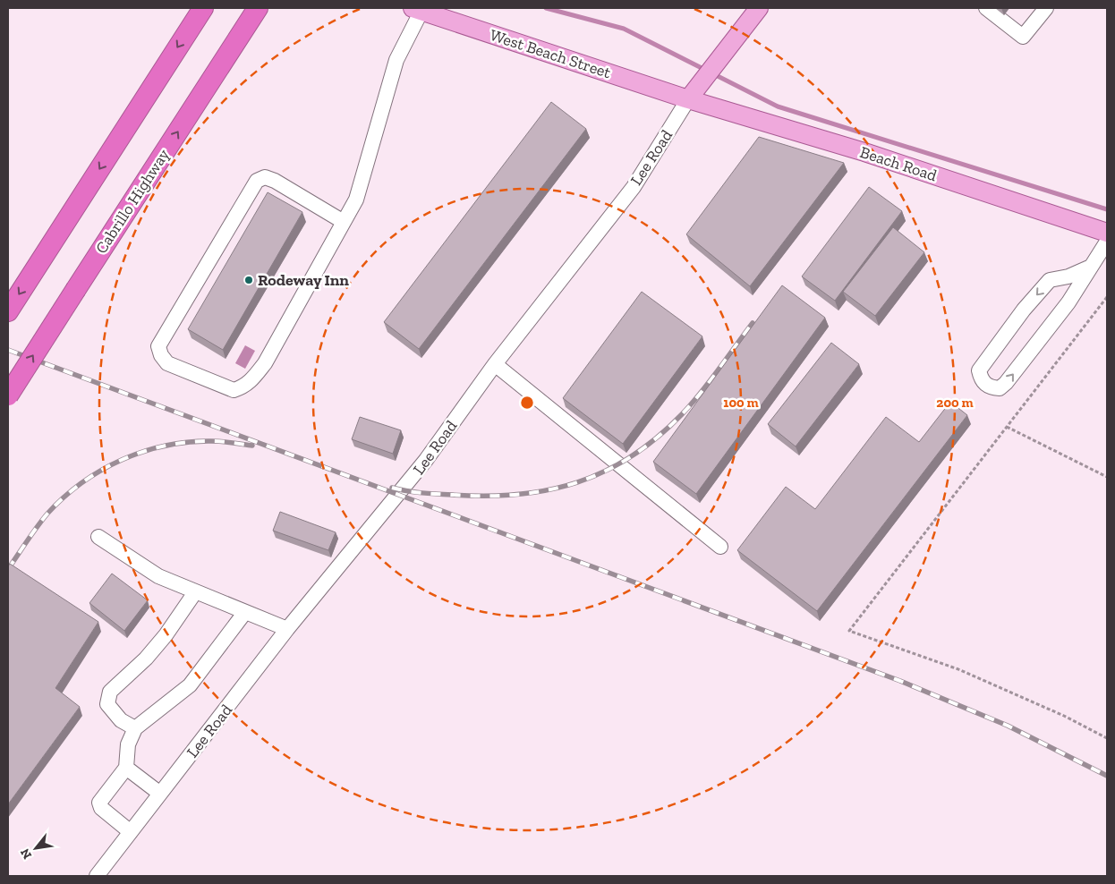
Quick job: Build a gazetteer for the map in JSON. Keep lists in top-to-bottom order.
{
  "streets": {
    "highway": ["Cabrillo Highway"],
    "main road": ["West Beach Street", "Lee Road", "Beach Road"]
  },
  "crossings": [
    ["West Beach Street", "Lee Road"],
    ["West Beach Street", "Beach Road"],
    ["Lee Road", "Beach Road"]
  ],
  "places": ["Rodeway Inn"],
  "north": "bottom left",
  "rings": ["100 m", "200 m"]
}
